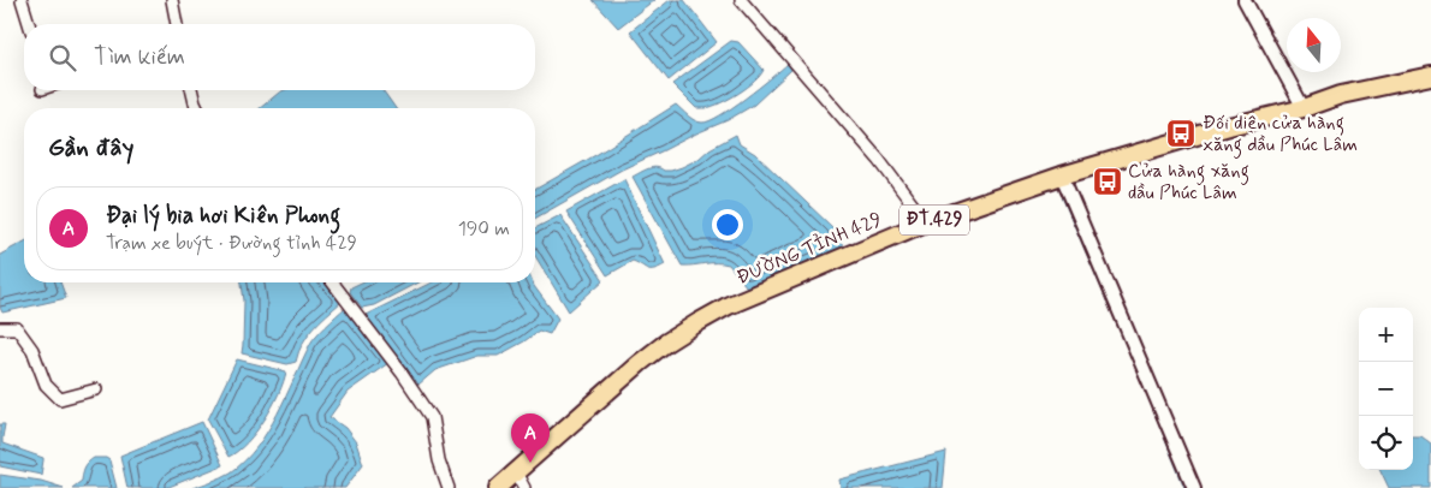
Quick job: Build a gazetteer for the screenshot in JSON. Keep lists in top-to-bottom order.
{
  "streets": {
    "main road": ["ĐT.429", "ĐƯỜNG TỈNH 429"]
  },
  "places": {
    "bus stop": ["Đối diện cửa hàng xăng dầu Phúc Lâm", "Cửa hàng xăng dầu Phúc Lâm"]
  },
  "north": "top",
  "page": {
    "search": "Tìm kiếm",
    "heading": "Gần đây",
    "list": [
      {
        "mark": "A",
        "name": "Đại lý bia hơi Kiên Phong",
        "note": "Trạm xe buýt · Đường tỉnh 429",
        "value": "190 m"
      }
    ],
    "map_buttons": ["+", "−"],
    "pins": "A"
  }
}
